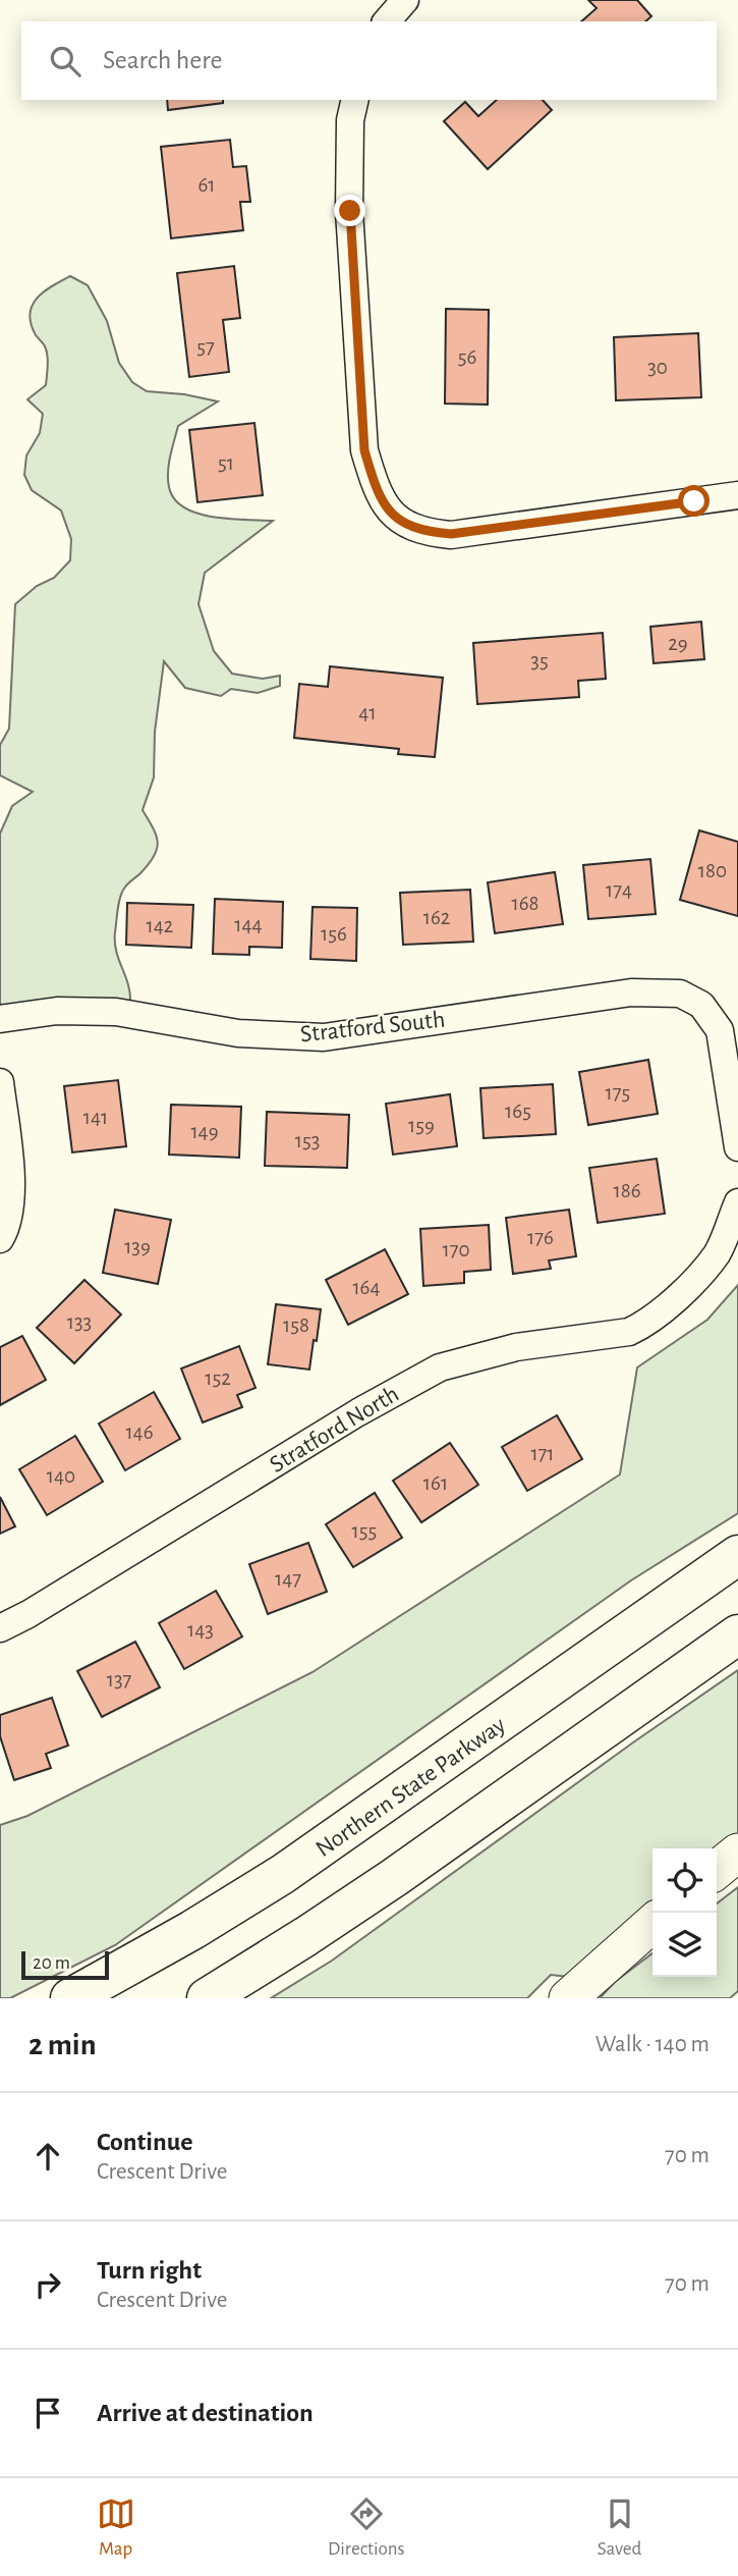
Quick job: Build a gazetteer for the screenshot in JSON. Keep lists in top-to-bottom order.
{
  "streets": {
    "highway": ["Northern State Parkway"],
    "street": ["Stratford South", "Stratford North"]
  },
  "house_numbers": [
    "61",
    "57",
    "56",
    "30",
    "51",
    "29",
    "35",
    "41",
    "180",
    "174",
    "168",
    "162",
    "144",
    "142",
    "156",
    "175",
    "165",
    "141",
    "159",
    "149",
    "153",
    "186",
    "176",
    "139",
    "170",
    "164",
    "133",
    "158",
    "152",
    "146",
    "171",
    "140",
    "161",
    "155",
    "147",
    "143",
    "137"
  ],
  "scale_bar": "20 m",
  "page": {
    "search": "Search here",
    "scale": "20 m",
    "heading": ["2 min", "Walk · 140 m"],
    "list": [
      ["Continue", "Crescent Drive", "70 m"],
      ["Turn right", "Crescent Drive", "70 m"],
      "Arrive at destination"
    ],
    "nav": ["Map", "Directions", "Saved"]
  }
}
